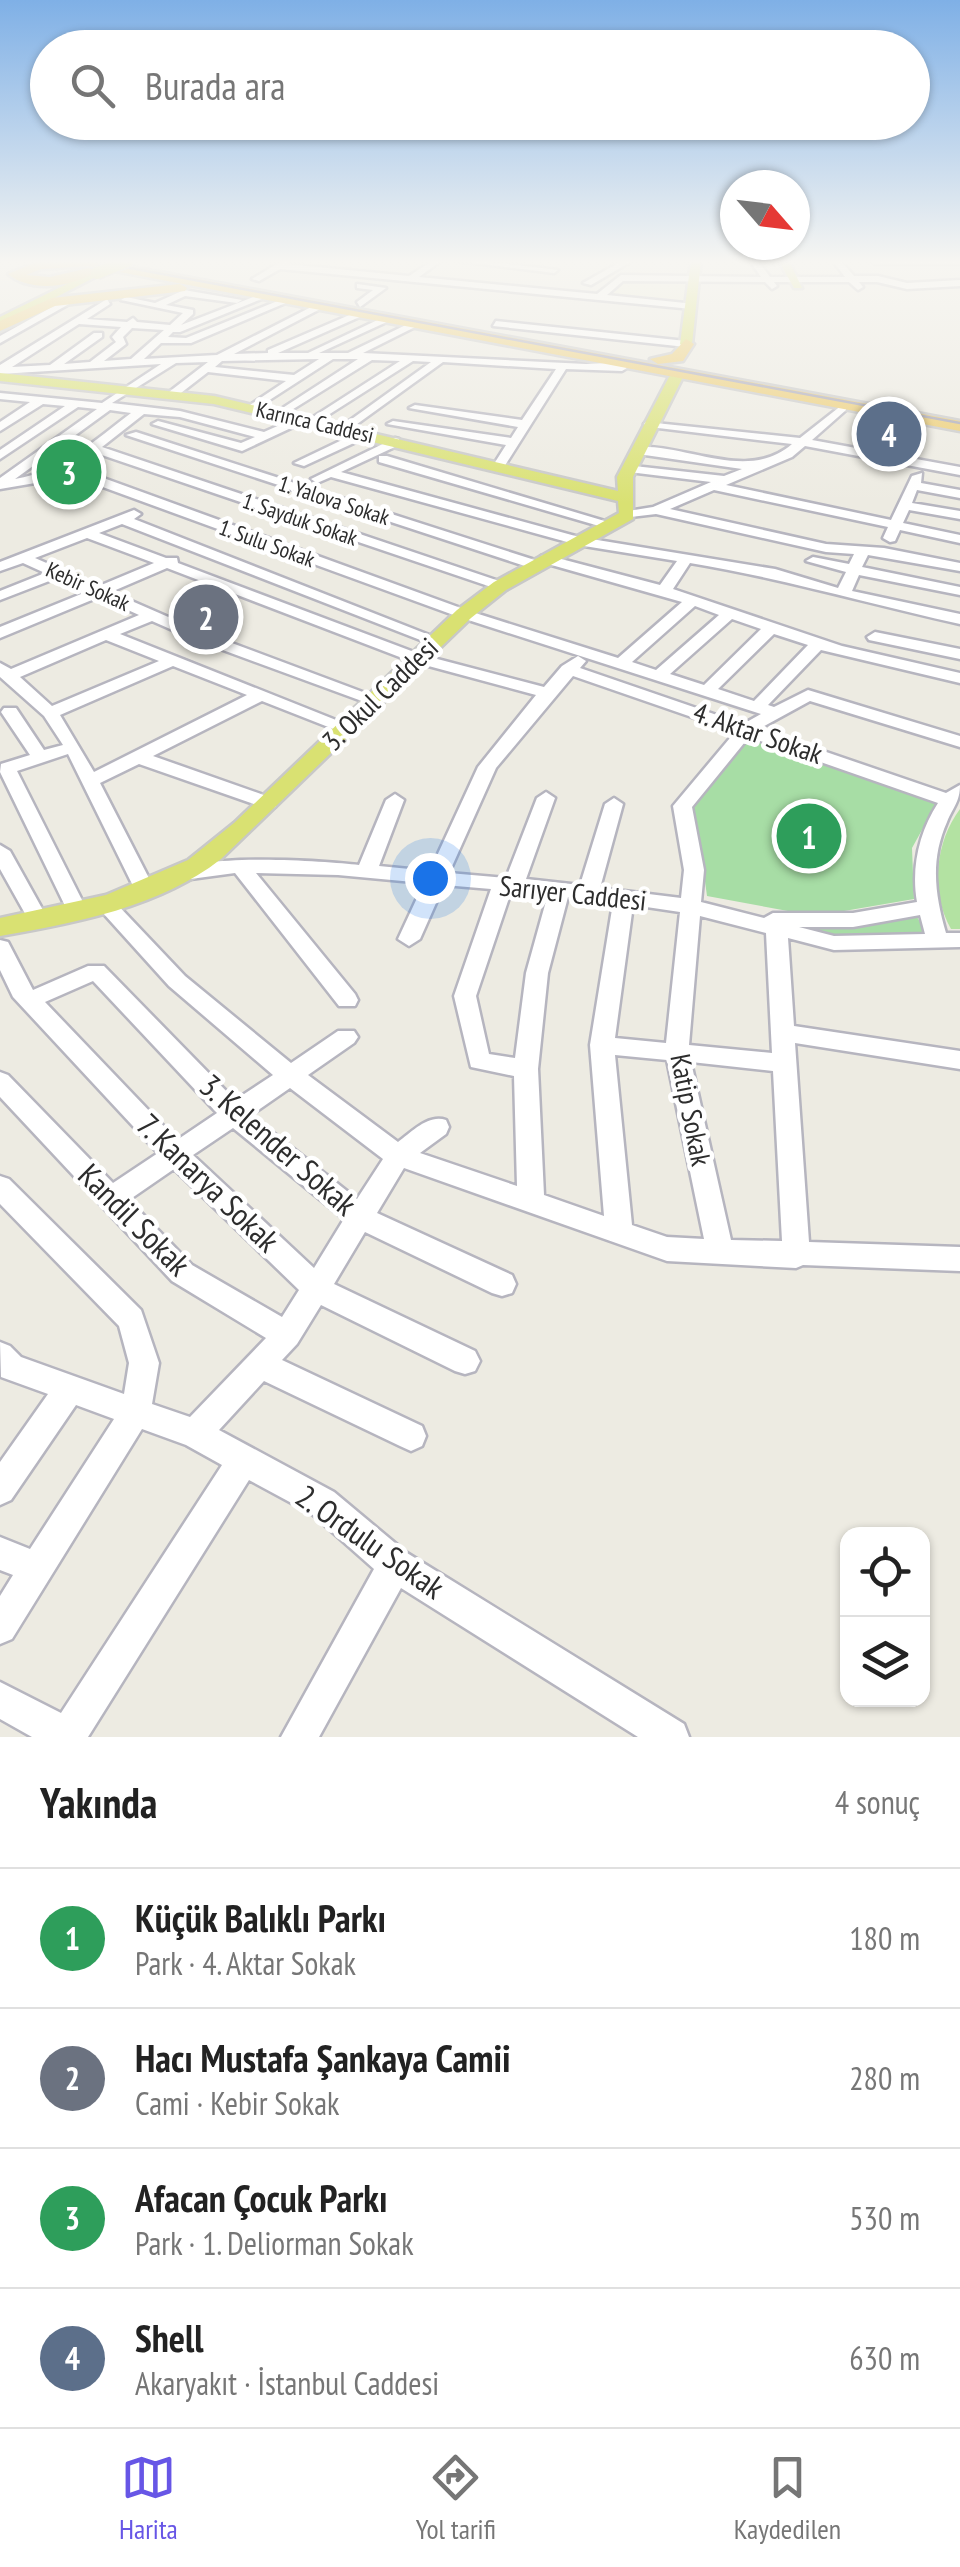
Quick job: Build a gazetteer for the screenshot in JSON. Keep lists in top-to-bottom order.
{
  "streets": {
    "main road": ["Karınca Caddesi", "3. Okul Caddesi"],
    "street": [
      "1. Yalova Sokak",
      "1. Sayduk Sokak",
      "1. Sulu Sokak",
      "Kebir Sokak",
      "4. Aktar Sokak",
      "Sarıyer Caddesi",
      "Katip Sokak",
      "3. Kelender Sokak",
      "7. Kanarya Sokak",
      "Kandil Sokak",
      "2. Ordulu Sokak"
    ]
  },
  "crossings": [
    ["Karınca Caddesi", "3. Okul Caddesi"],
    ["1. Yalova Sokak", "3. Okul Caddesi"],
    ["1. Sayduk Sokak", "3. Okul Caddesi"],
    ["1. Sulu Sokak", "3. Okul Caddesi"],
    ["Kebir Sokak", "3. Okul Caddesi"],
    ["3. Okul Caddesi", "Sarıyer Caddesi"],
    ["4. Aktar Sokak", "Katip Sokak"],
    ["Sarıyer Caddesi", "Katip Sokak"],
    ["3. Kelender Sokak", "7. Kanarya Sokak"]
  ],
  "north": "bottom right",
  "page": {
    "search": "Burada ara",
    "pins": [
      "4",
      "3",
      "2",
      "1"
    ],
    "heading": ["Yakında", "4 sonuç"],
    "list": [
      {
        "mark": "1",
        "name": "Küçük Balıklı Parkı",
        "note": "Park · 4. Aktar Sokak",
        "value": "180 m"
      },
      {
        "mark": "2",
        "name": "Hacı Mustafa Şankaya Camii",
        "note": "Cami · Kebir Sokak",
        "value": "280 m"
      },
      {
        "mark": "3",
        "name": "Afacan Çocuk Parkı",
        "note": "Park · 1. Deliorman Sokak",
        "value": "530 m"
      },
      {
        "mark": "4",
        "name": "Shell",
        "note": "Akaryakıt · İstanbul Caddesi",
        "value": "630 m"
      }
    ],
    "nav": ["Harita", "Yol tarifi", "Kaydedilen"]
  }
}
